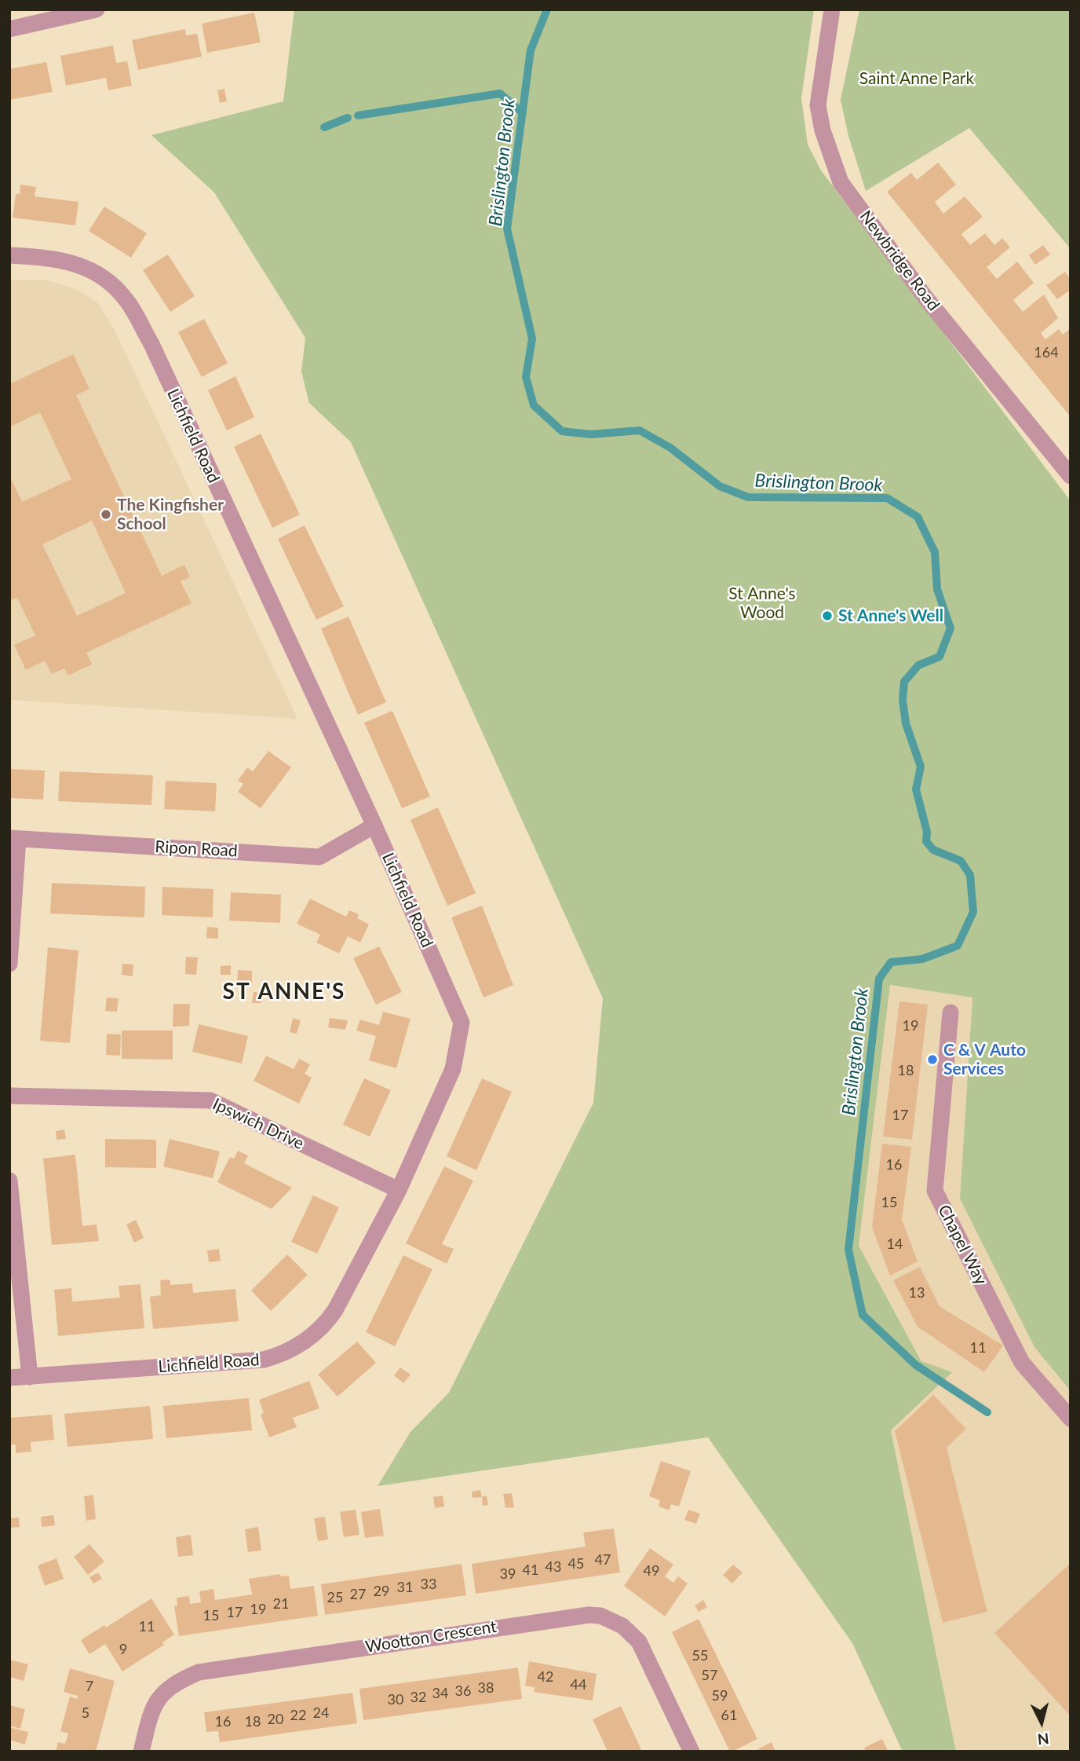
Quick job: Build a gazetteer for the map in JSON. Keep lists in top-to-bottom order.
{
  "streets": {
    "street": [
      "Newbridge Road",
      "Lichfield Road",
      "Ripon Road",
      "Ipswich Drive",
      "Chapel Way",
      "Wootton Crescent"
    ]
  },
  "crossings": [
    ["Lichfield Road", "Ripon Road"],
    ["Lichfield Road", "Ipswich Drive"]
  ],
  "districts": ["ST ANNE'S"],
  "water": ["Brislington Brook"],
  "parks": ["Saint Anne Park", "St Anne's Wood"],
  "places": ["The Kingfisher School", "St Anne's Well", "C & V Auto Services"],
  "house_numbers": [
    "164",
    "19",
    "18",
    "17",
    "16",
    "15",
    "14",
    "13",
    "11",
    "47",
    "45",
    "43",
    "41",
    "49",
    "39",
    "33",
    "31",
    "29",
    "27",
    "25",
    "21",
    "19",
    "17",
    "15",
    "11",
    "9",
    "55",
    "57",
    "42",
    "44",
    "7",
    "38",
    "36",
    "34",
    "59",
    "32",
    "30",
    "5",
    "24",
    "22",
    "61",
    "20",
    "16",
    "18"
  ],
  "north": "bottom"
}
